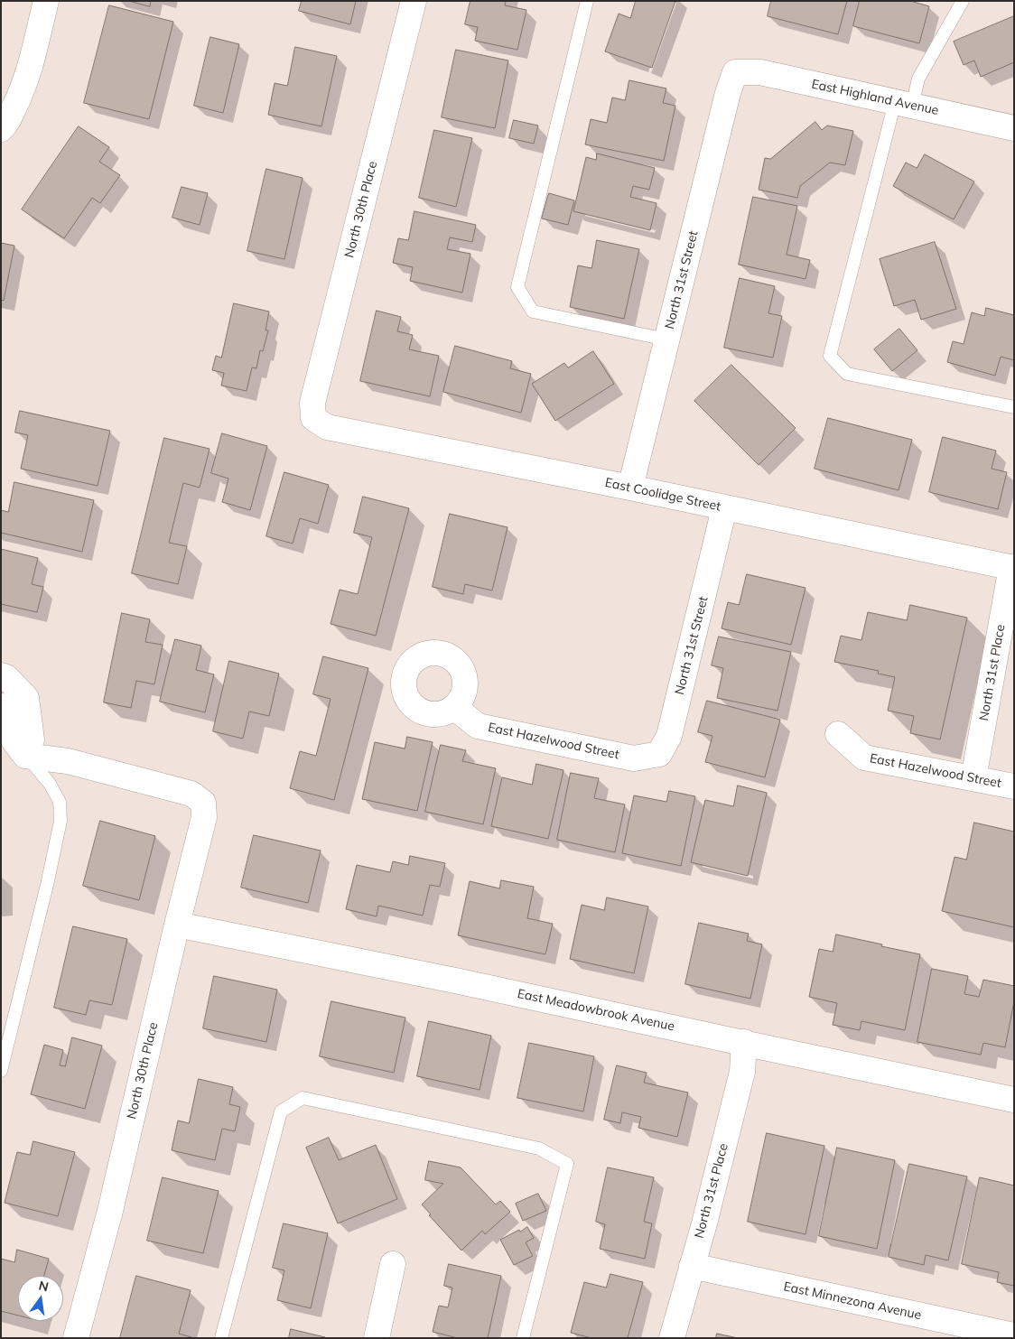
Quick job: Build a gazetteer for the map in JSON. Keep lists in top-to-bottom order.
{
  "streets": {
    "street": [
      "East Highland Avenue",
      "North 30th Place",
      "North 31st Street",
      "East Coolidge Street",
      "North 31st Place",
      "East Hazelwood Street",
      "East Meadowbrook Avenue",
      "East Minnezona Avenue"
    ]
  },
  "crossings": [
    ["East Highland Avenue", "North 31st Street"],
    ["North 30th Place", "East Coolidge Street"],
    ["North 30th Place", "East Meadowbrook Avenue"],
    ["North 31st Street", "East Coolidge Street"],
    ["North 31st Street", "East Hazelwood Street"],
    ["East Coolidge Street", "North 31st Place"],
    ["North 31st Place", "East Hazelwood Street"],
    ["North 31st Place", "East Meadowbrook Avenue"],
    ["North 31st Place", "East Minnezona Avenue"]
  ],
  "north": "top"
}
